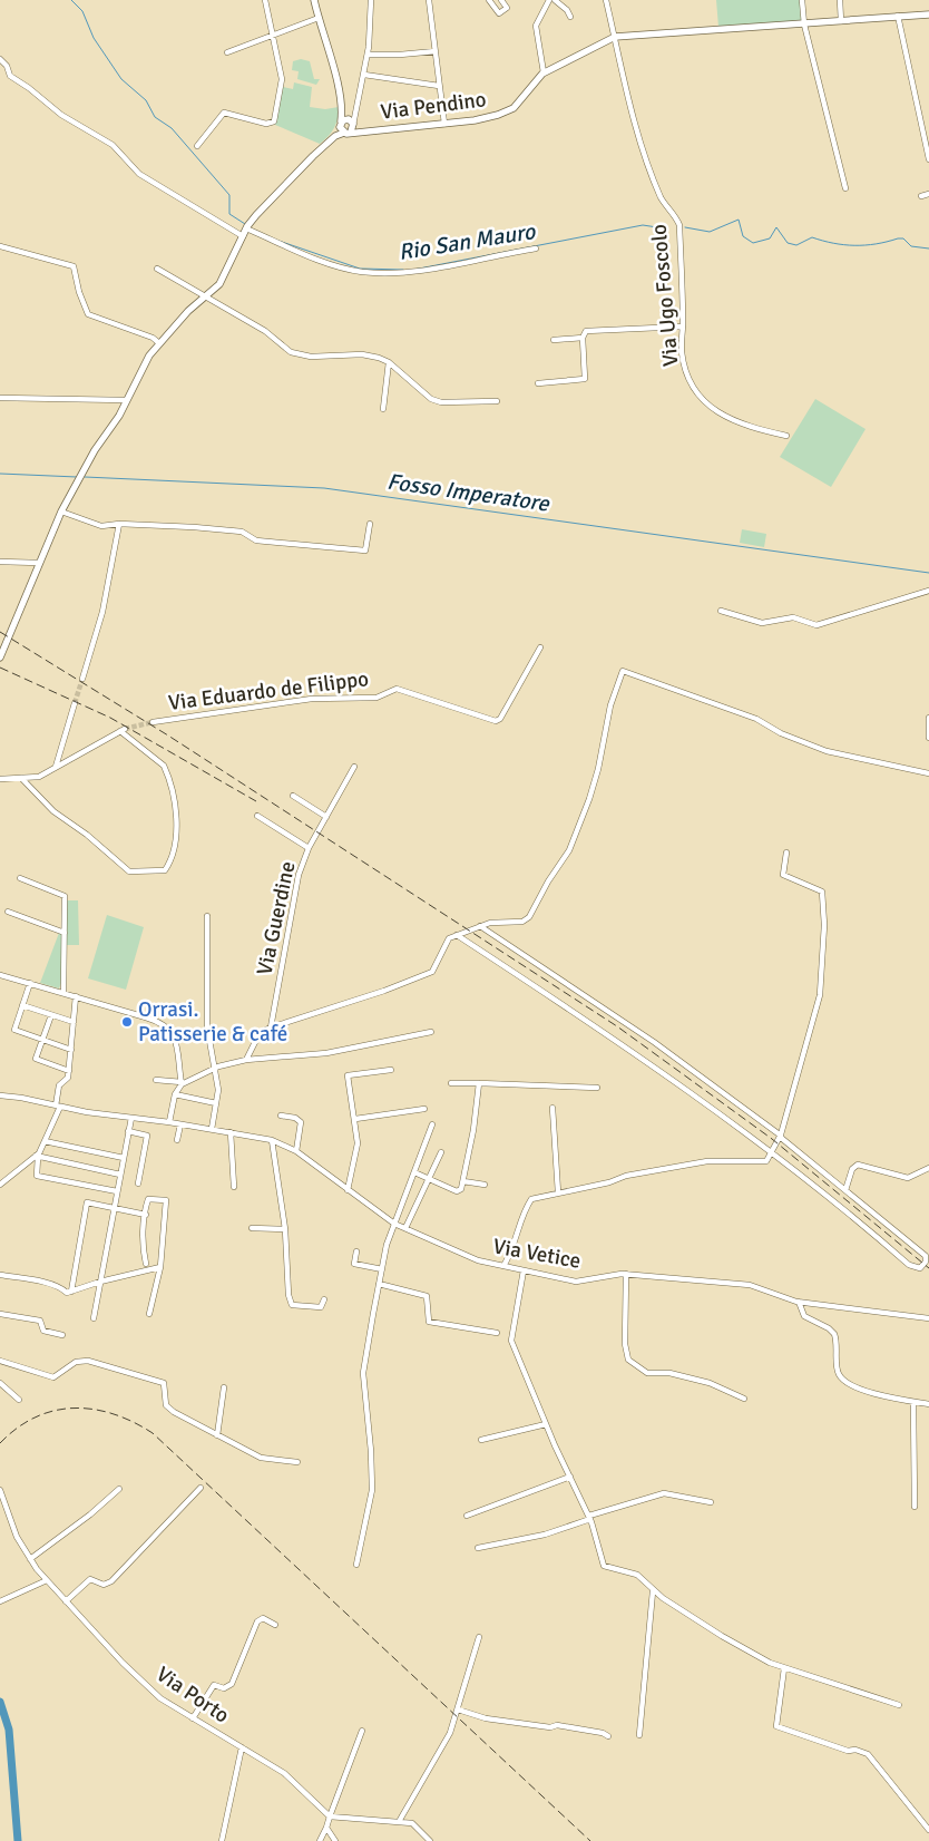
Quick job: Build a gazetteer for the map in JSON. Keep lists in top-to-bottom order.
{
  "streets": {
    "main road": ["Via Pendino"],
    "street": [
      "Via Ugo Foscolo",
      "Via Eduardo de Filippo",
      "Via Guerdine",
      "Via Vetice",
      "Via Porto"
    ]
  },
  "crossings": [
    ["Via Pendino", "Via Ugo Foscolo"]
  ],
  "water": ["Rio San Mauro", "Fosso Imperatore"],
  "places": ["Orrasi. Patisserie & café"]
}
